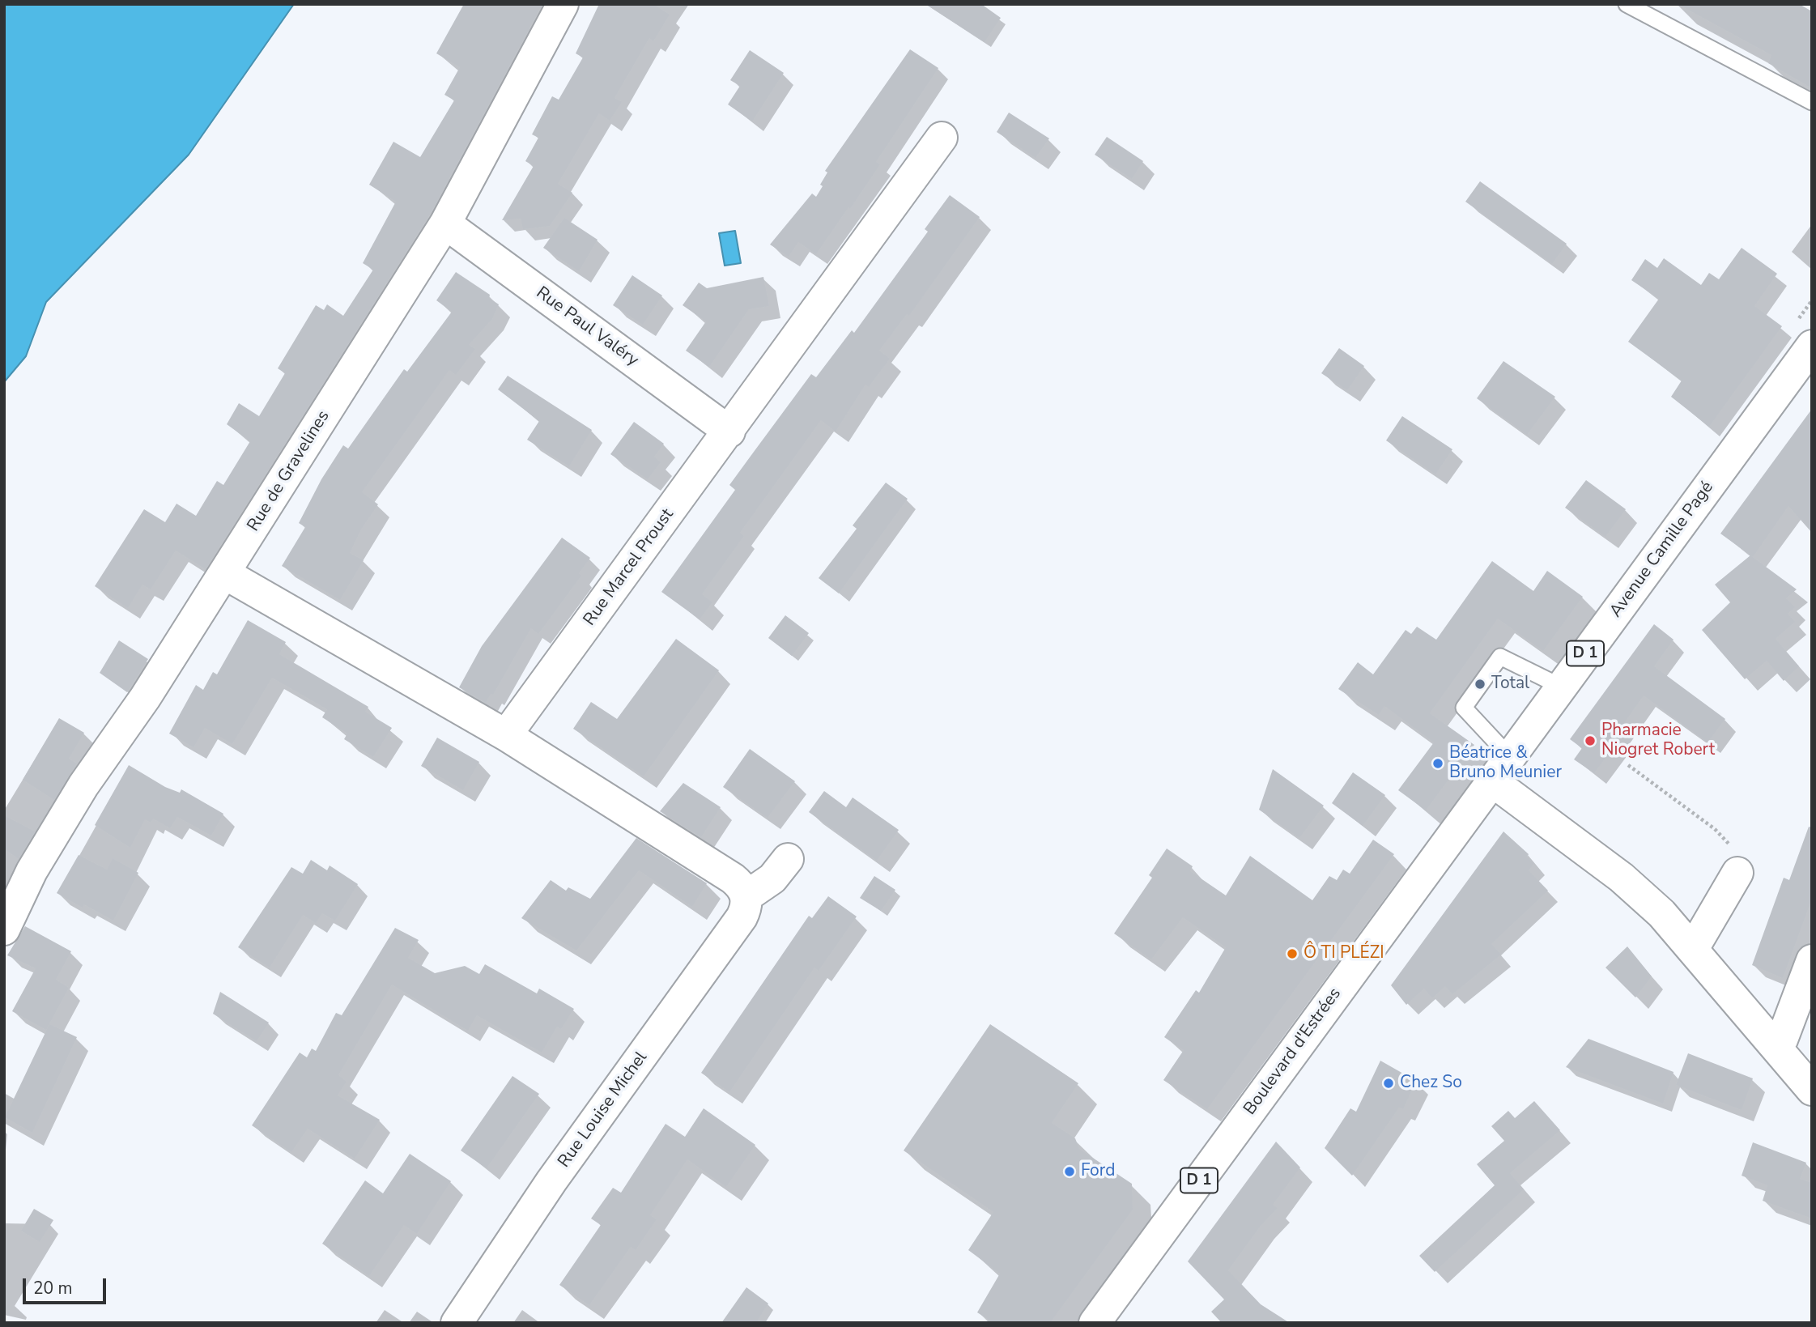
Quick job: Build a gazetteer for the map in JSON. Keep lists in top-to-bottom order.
{
  "streets": {
    "street": [
      "Rue Paul Valéry",
      "Rue de Gravelines",
      "Avenue Camille Pagé",
      "Rue Marcel Proust",
      "D 1",
      "Boulevard d'Estrées",
      "Rue Louise Michel"
    ]
  },
  "crossings": [
    ["Rue Paul Valéry", "Rue de Gravelines"],
    ["Rue Paul Valéry", "Rue Marcel Proust"],
    ["Avenue Camille Pagé", "Boulevard d'Estrées"]
  ],
  "places": [
    "Total",
    "Pharmacie Niogret Robert",
    "Béatrice & Bruno Meunier",
    "Ô TI PLÉZI",
    "Chez So",
    "Ford"
  ],
  "scale_bar": "20 m"
}
